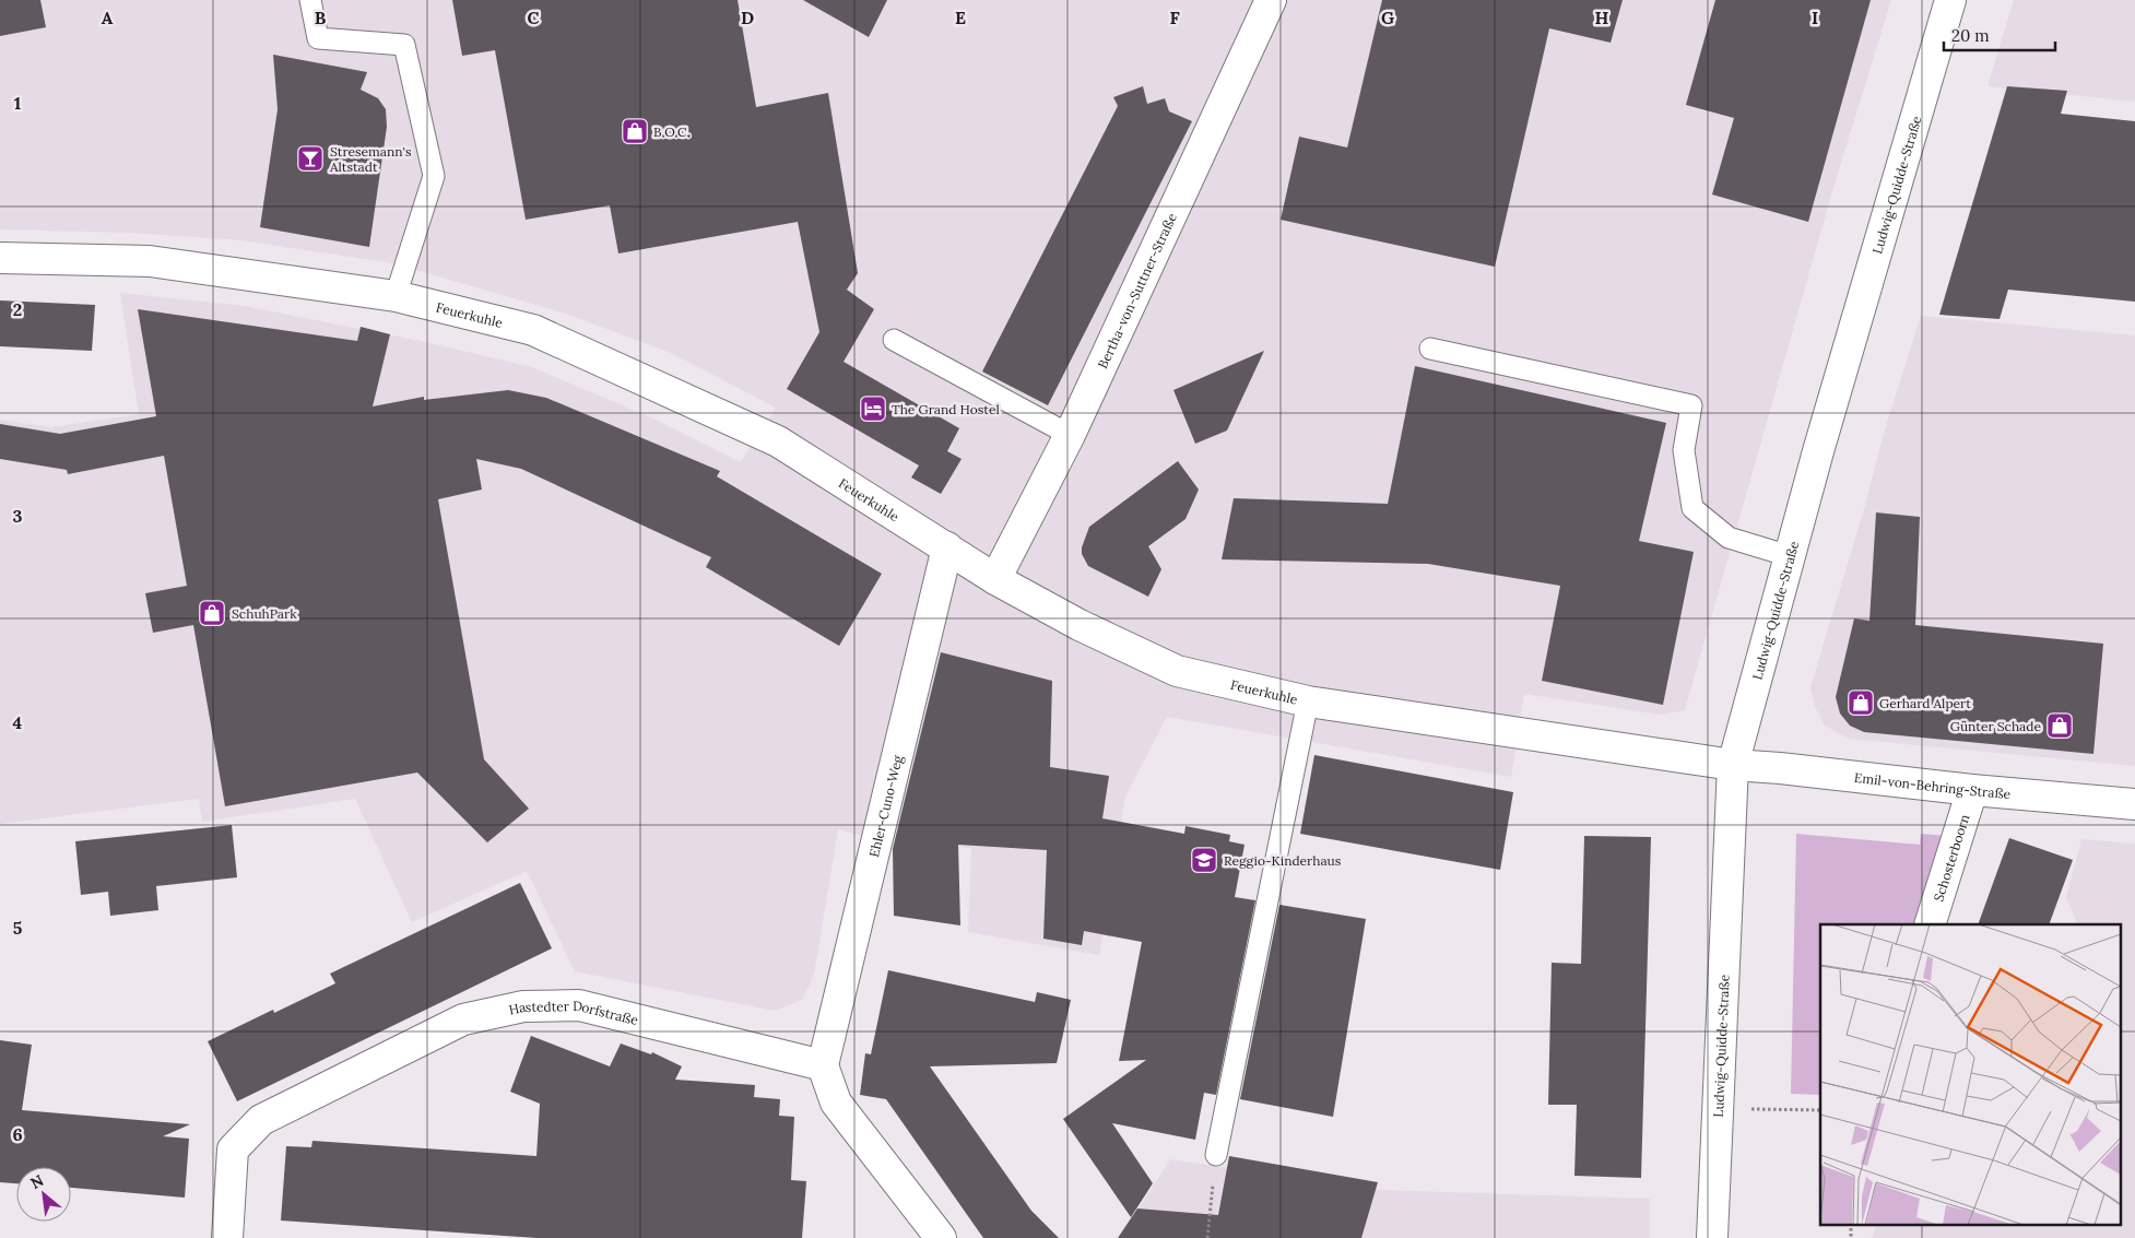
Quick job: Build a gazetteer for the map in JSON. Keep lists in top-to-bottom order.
{
  "streets": {
    "street": [
      "Ludwig-Quidde-Straße",
      "Bertha-von-Suttner-Straße",
      "Feuerkuhle",
      "Emil-von-Behring-Straße",
      "Ehler-Cuno-Weg",
      "Schosterboorn",
      "Hastedter Dorfstraße"
    ]
  },
  "crossings": [
    ["Ludwig-Quidde-Straße", "Feuerkuhle"],
    ["Ludwig-Quidde-Straße", "Emil-von-Behring-Straße"],
    ["Bertha-von-Suttner-Straße", "Feuerkuhle"],
    ["Feuerkuhle", "Emil-von-Behring-Straße"],
    ["Feuerkuhle", "Ehler-Cuno-Weg"],
    ["Emil-von-Behring-Straße", "Schosterboorn"],
    ["Ehler-Cuno-Weg", "Hastedter Dorfstraße"]
  ],
  "places": {
    "shop": [
      "B.O.C.",
      "SchuhPark",
      "Gerhard Alpert",
      "Günter Schade"
    ],
    "bar": ["Stresemann's Altstadt"],
    "hotel": ["The Grand Hostel"],
    "school or university": ["Reggio-Kinderhaus"]
  },
  "scale_bar": "20 m",
  "north": "top left",
  "grid": {
    "columns": [
      "A",
      "B",
      "C",
      "D",
      "E",
      "F",
      "G",
      "H",
      "I"
    ],
    "rows": [
      "1",
      "2",
      "3",
      "4",
      "5",
      "6"
    ]
  }
}
